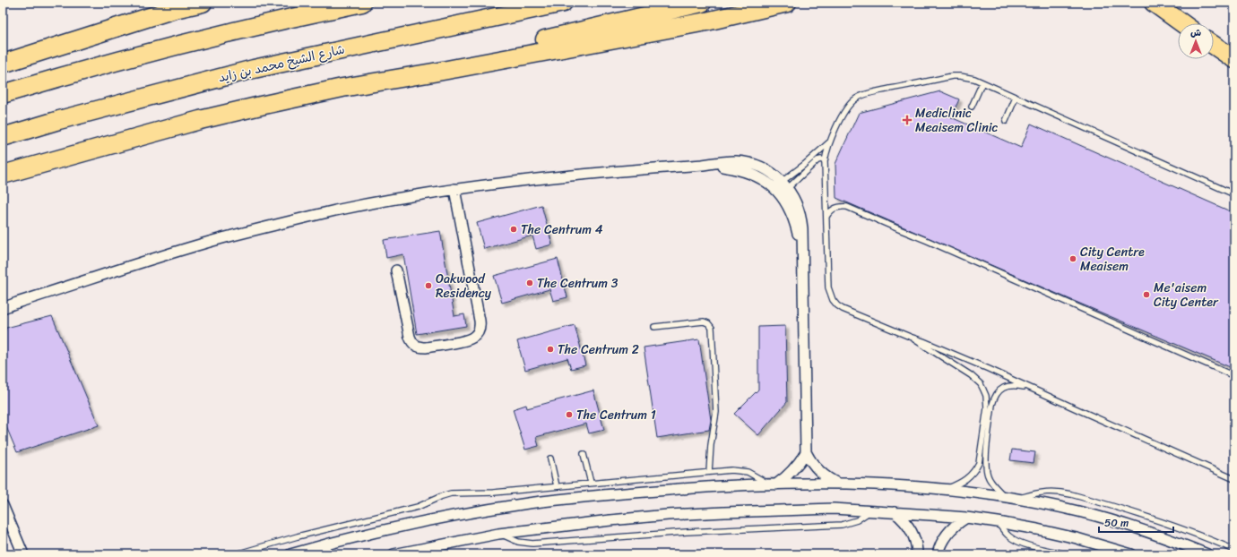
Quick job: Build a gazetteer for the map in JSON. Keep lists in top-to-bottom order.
{
  "streets": {
    "highway": ["شارع الشيخ محمد بن زايد"]
  },
  "places": {
    "health": ["Mediclinic Meaisem Clinic"],
    "other": [
      "The Centrum 4",
      "City Centre Meaisem",
      "The Centrum 3",
      "Oakwood Residency",
      "Me'aisem City Center",
      "The Centrum 2",
      "The Centrum 1"
    ]
  },
  "scale_bar": "50 m",
  "north": "top"
}
